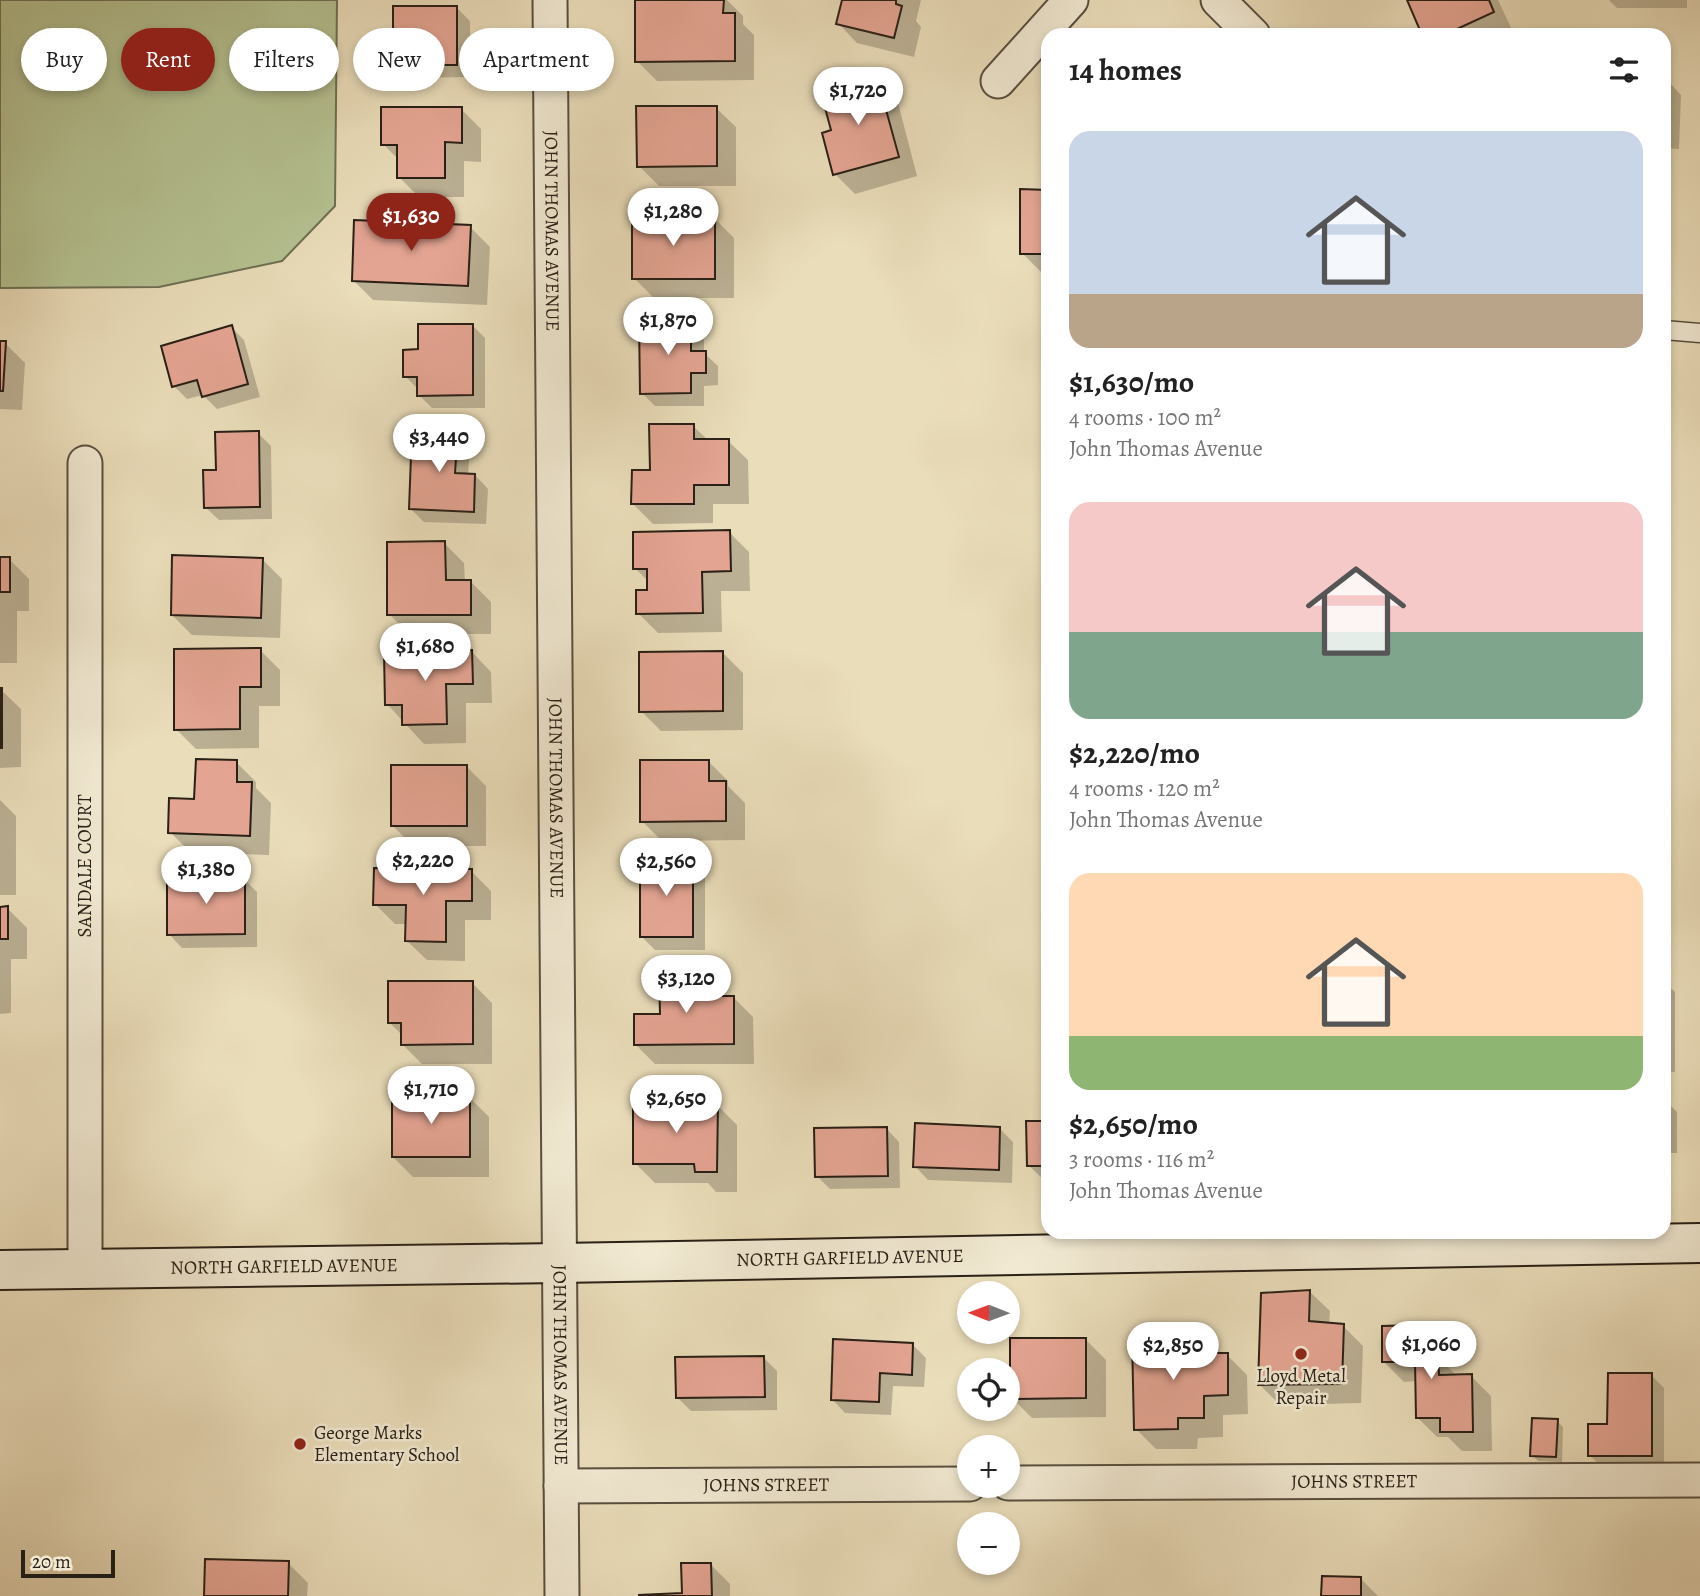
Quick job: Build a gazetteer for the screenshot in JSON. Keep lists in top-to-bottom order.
{
  "streets": {
    "street": [
      "JOHN THOMAS AVENUE",
      "SANDALE COURT",
      "NORTH GARFIELD AVENUE",
      "JOHNS STREET"
    ]
  },
  "crossings": [
    ["JOHN THOMAS AVENUE", "NORTH GARFIELD AVENUE"],
    ["JOHN THOMAS AVENUE", "JOHNS STREET"],
    ["SANDALE COURT", "NORTH GARFIELD AVENUE"]
  ],
  "places": ["Lloyd Metal Repair", "George Marks Elementary School"],
  "scale_bar": "20 m",
  "north": "left",
  "page": {
    "chip": [
      "Buy",
      "Rent",
      "Filters",
      "New",
      "Apartment"
    ],
    "heading": "14 homes",
    "price": [
      "$1,720",
      "$1,280",
      "$1,630",
      "$1,870",
      "$3,440",
      "$1,680",
      "$2,220",
      "$2,560",
      "$1,380",
      "$3,120",
      "$1,710",
      "$2,650",
      "$1,060",
      "$2,850"
    ],
    "list": [
      {
        "name": "$1,630/mo",
        "note": "4 rooms · 100 m² · John Thomas Avenue"
      },
      {
        "name": "$2,220/mo",
        "note": "4 rooms · 120 m² · John Thomas Avenue"
      },
      {
        "name": "$2,650/mo",
        "note": "3 rooms · 116 m² · John Thomas Avenue"
      }
    ],
    "map_buttons": ["+", "−"],
    "scale": "20 m"
  }
}
